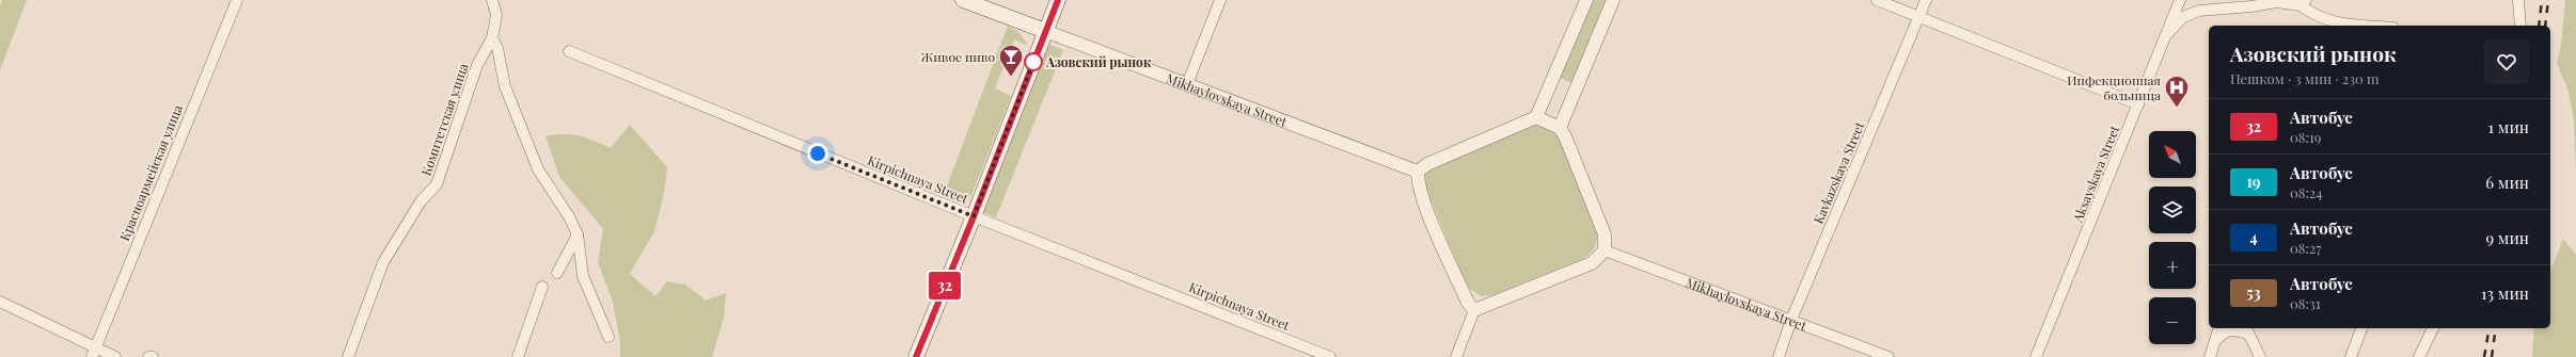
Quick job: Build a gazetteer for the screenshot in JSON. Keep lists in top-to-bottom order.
{
  "streets": {
    "main road": ["Mikhaylovskaya Street"],
    "street": [
      "Комитетская улица",
      "Красноармейская улица",
      "Kavkazskaya Street",
      "Aksayskaya Street",
      "Kirpichnaya Street"
    ]
  },
  "crossings": [
    ["Mikhaylovskaya Street", "Kavkazskaya Street"]
  ],
  "places": {
    "other": ["Азовский рынок"],
    "bar": ["Живое пиво"],
    "hospital": ["Инфекционная больница"]
  },
  "lines": ["bus line 32"],
  "north": "top left",
  "page": {
    "on_map": "32",
    "heading": ["Азовский рынок", "Пешком · 3 мин · 230 m"],
    "list": [
      {
        "mark": "32",
        "name": "Автобус",
        "note": "08:19",
        "value": "1 мин"
      },
      {
        "mark": "19",
        "name": "Автобус",
        "note": "08:24",
        "value": "6 мин"
      },
      {
        "mark": "4",
        "name": "Автобус",
        "note": "08:27",
        "value": "9 мин"
      },
      {
        "mark": "53",
        "name": "Автобус",
        "note": "08:31",
        "value": "13 мин"
      }
    ],
    "map_buttons": ["+", "−"]
  }
}
